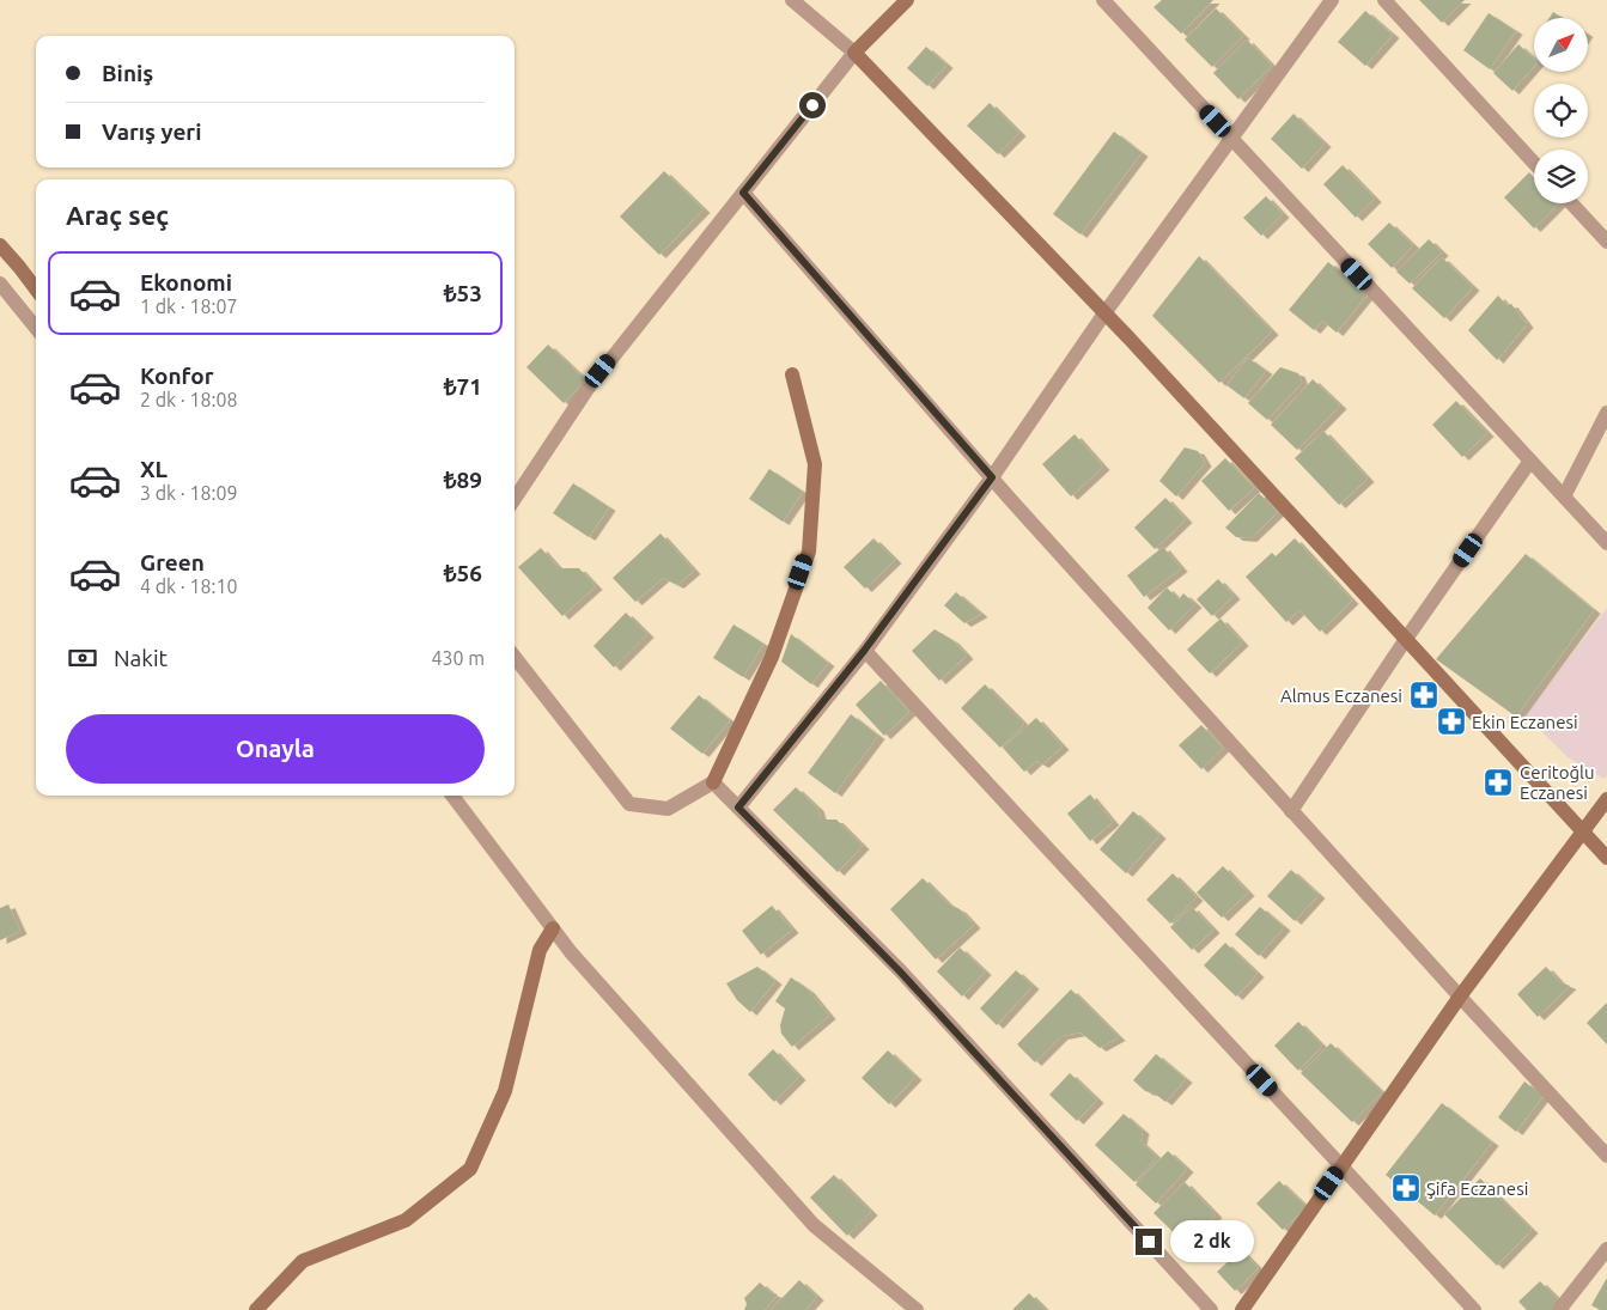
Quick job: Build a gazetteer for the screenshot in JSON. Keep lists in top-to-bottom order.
{
  "places": {
    "pharmacy": [
      "Almus Eczanesi",
      "Ekin Eczanesi",
      "Ceritoğlu Eczanesi",
      "Şifa Eczanesi"
    ]
  },
  "north": "top right",
  "page": {
    "banner": ["Biniş", "Varış yeri"],
    "heading": "Araç seç",
    "list": [
      {
        "name": "Ekonomi",
        "note": "1 dk · 18:07",
        "value": "₺53"
      },
      {
        "name": "Konfor",
        "note": "2 dk · 18:08",
        "value": "₺71"
      },
      {
        "name": "XL",
        "note": "3 dk · 18:09",
        "value": "₺89"
      },
      {
        "name": "Green",
        "note": "4 dk · 18:10",
        "value": "₺56"
      }
    ],
    "pay": ["Nakit", "430 m"],
    "buttons": "Onayla",
    "bubble": "2 dk"
  }
}
